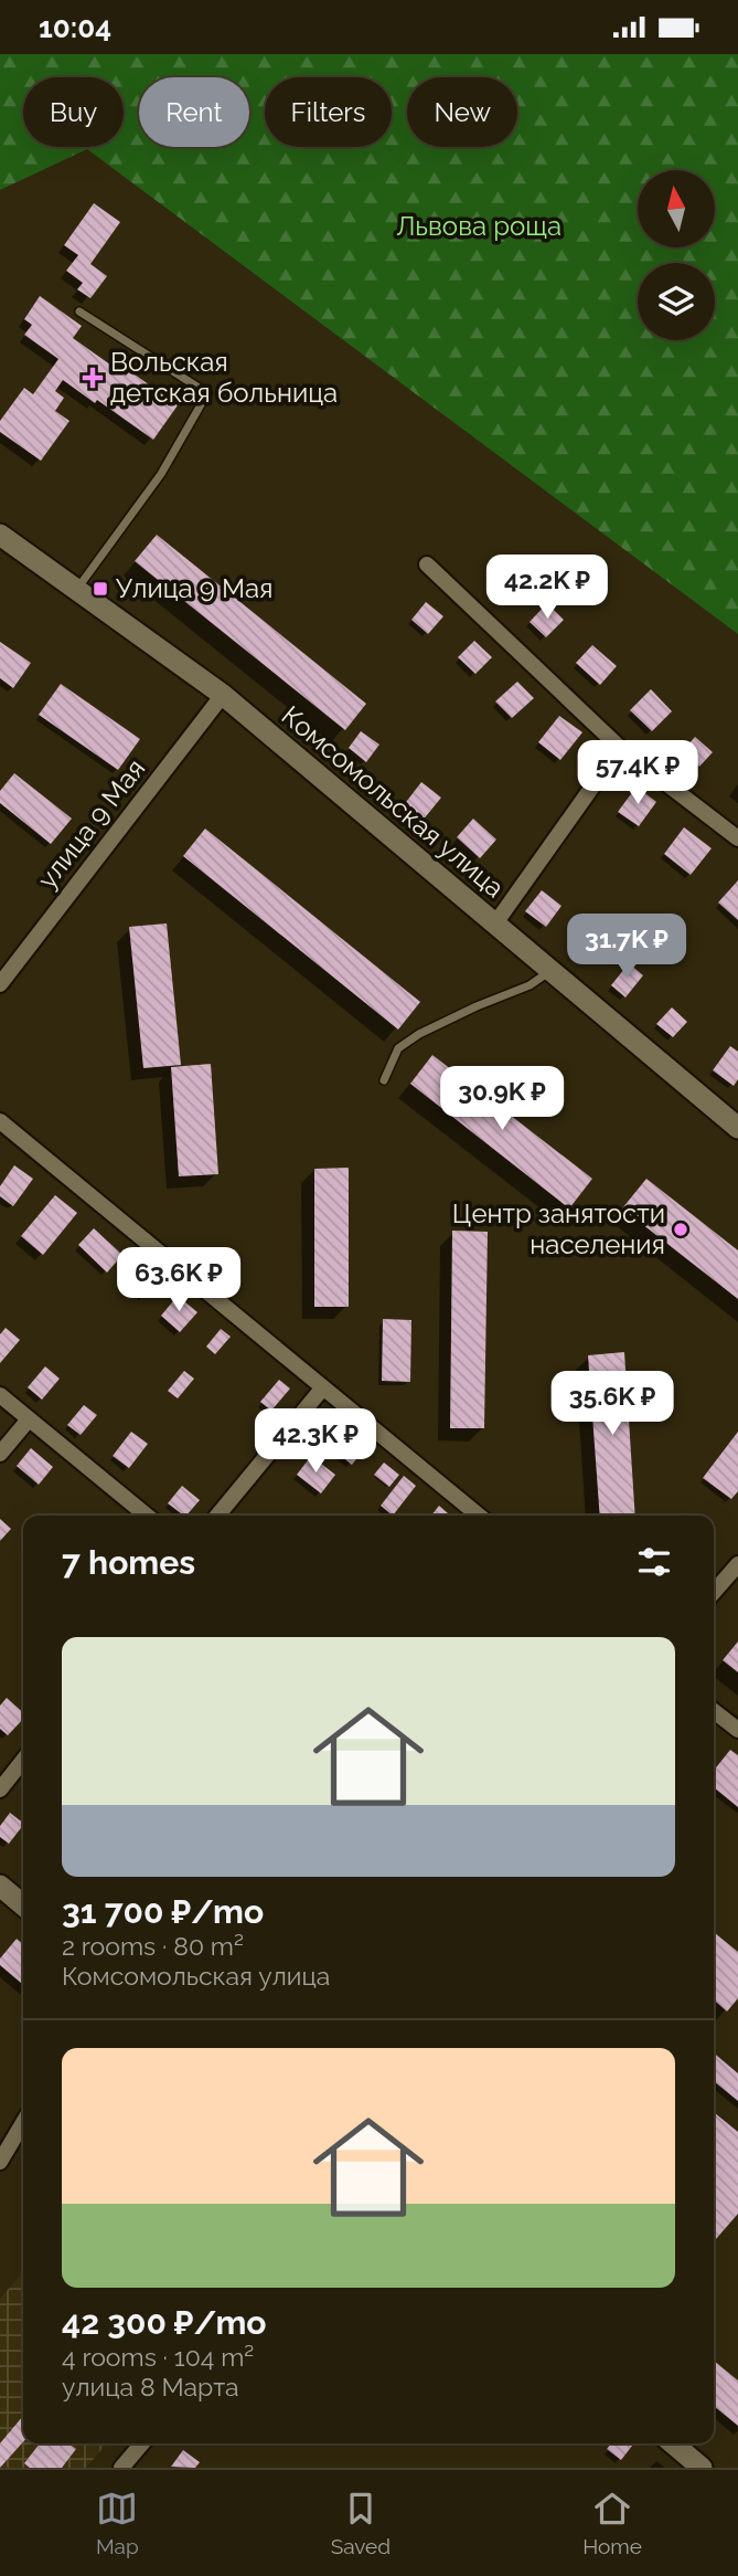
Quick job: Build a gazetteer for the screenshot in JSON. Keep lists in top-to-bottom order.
{
  "streets": {
    "main road": ["Комсомольская улица"],
    "street": ["улица 9 Мая"]
  },
  "crossings": [
    ["Комсомольская улица", "улица 9 Мая"]
  ],
  "parks": ["Львова роща"],
  "places": {
    "health": ["Вольская детская больница"],
    "transit": ["Улица 9 Мая"],
    "other": ["Центр занятости населения"]
  },
  "north": "top",
  "page": {
    "status": "10:04",
    "chip": [
      "Buy",
      "Rent",
      "Filters",
      "New"
    ],
    "price": [
      "42.2K ₽",
      "57.4K ₽",
      "31.7K ₽",
      "30.9K ₽",
      "63.6K ₽",
      "35.6K ₽",
      "42.3K ₽"
    ],
    "heading": "7 homes",
    "list": [
      {
        "name": "31 700 ₽/mo",
        "note": "2 rooms · 80 m² · Комсомольская улица"
      },
      {
        "name": "42 300 ₽/mo",
        "note": "4 rooms · 104 m² · улица 8 Марта"
      }
    ],
    "tabs": ["Map", "Saved", "Home"]
  }
}
